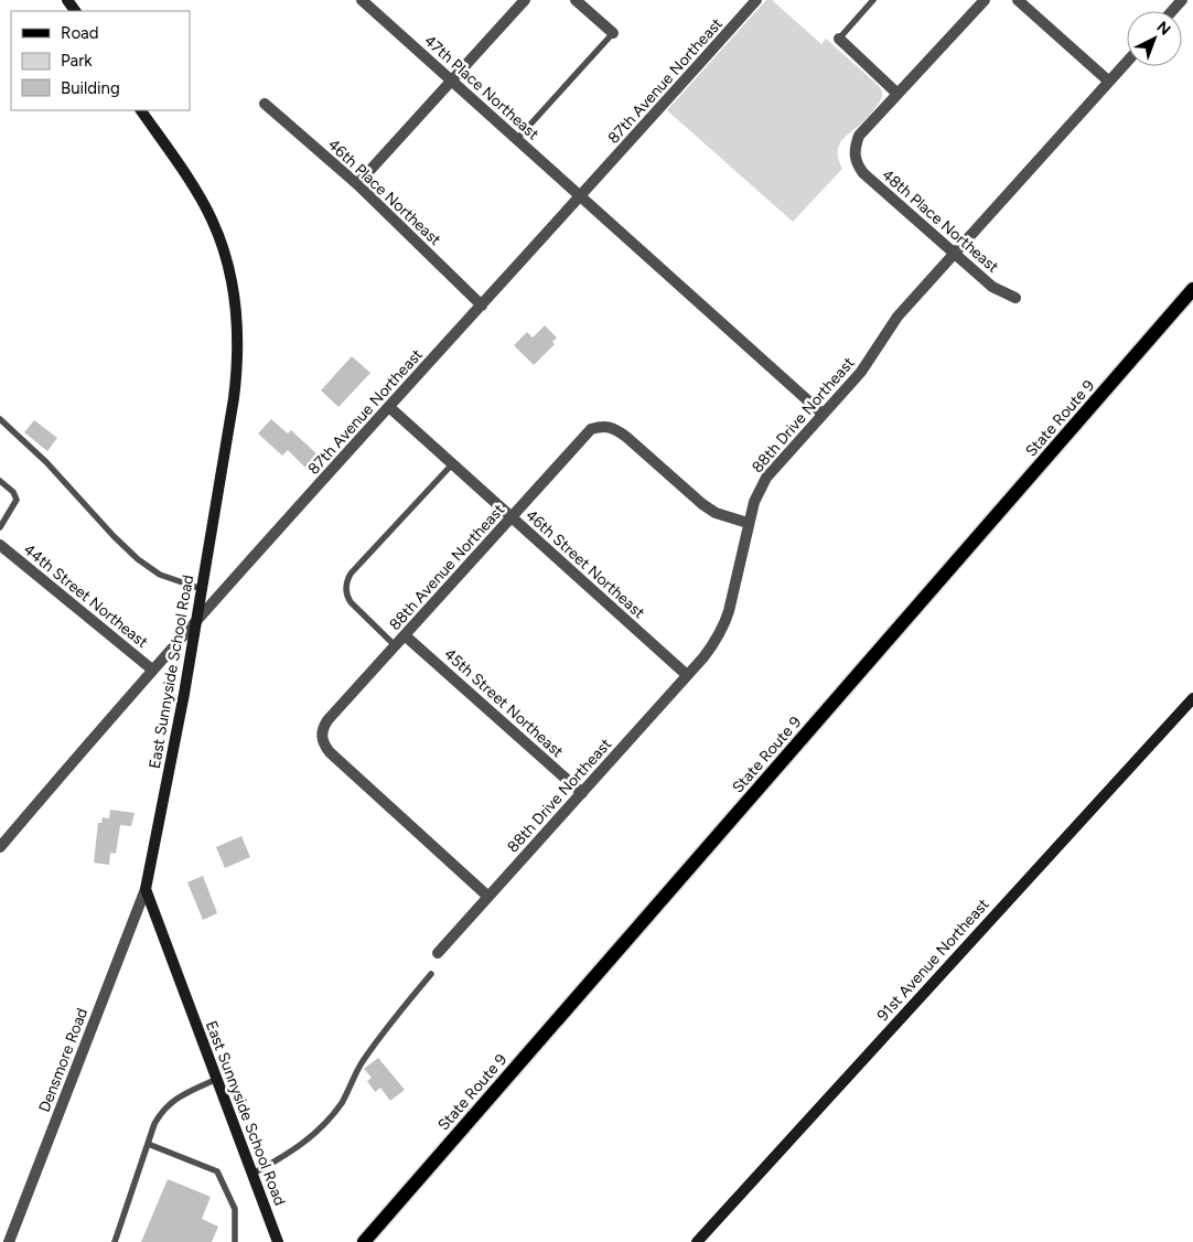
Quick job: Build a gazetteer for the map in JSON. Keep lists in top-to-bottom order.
{
  "streets": {
    "main road": ["State Route 9"],
    "street": [
      "87th Avenue Northeast",
      "47th PIace Northeast",
      "46th Place Northeast",
      "48th Place Northeast",
      "88th Drive Northeast",
      "46th Street Northeast",
      "88th Avenue Northeast",
      "44th Street Northeast",
      "East Sunnyside School Road",
      "45th Street Northeast",
      "91st Avenue Northeast",
      "Densmore Road"
    ]
  },
  "crossings": [
    ["87th Avenue Northeast", "47th PIace Northeast"],
    ["87th Avenue Northeast", "46th Place Northeast"],
    ["87th Avenue Northeast", "46th Street Northeast"],
    ["87th Avenue Northeast", "44th Street Northeast"],
    ["87th Avenue Northeast", "East Sunnyside School Road"],
    ["47th PIace Northeast", "88th Drive Northeast"],
    ["48th Place Northeast", "88th Drive Northeast"],
    ["88th Drive Northeast", "46th Street Northeast"],
    ["88th Drive Northeast", "88th Avenue Northeast"],
    ["88th Drive Northeast", "45th Street Northeast"],
    ["46th Street Northeast", "88th Avenue Northeast"],
    ["88th Avenue Northeast", "45th Street Northeast"],
    ["East Sunnyside School Road", "Densmore Road"]
  ],
  "legend": ["Road", "Park", "Building"],
  "north": "top right"
}
